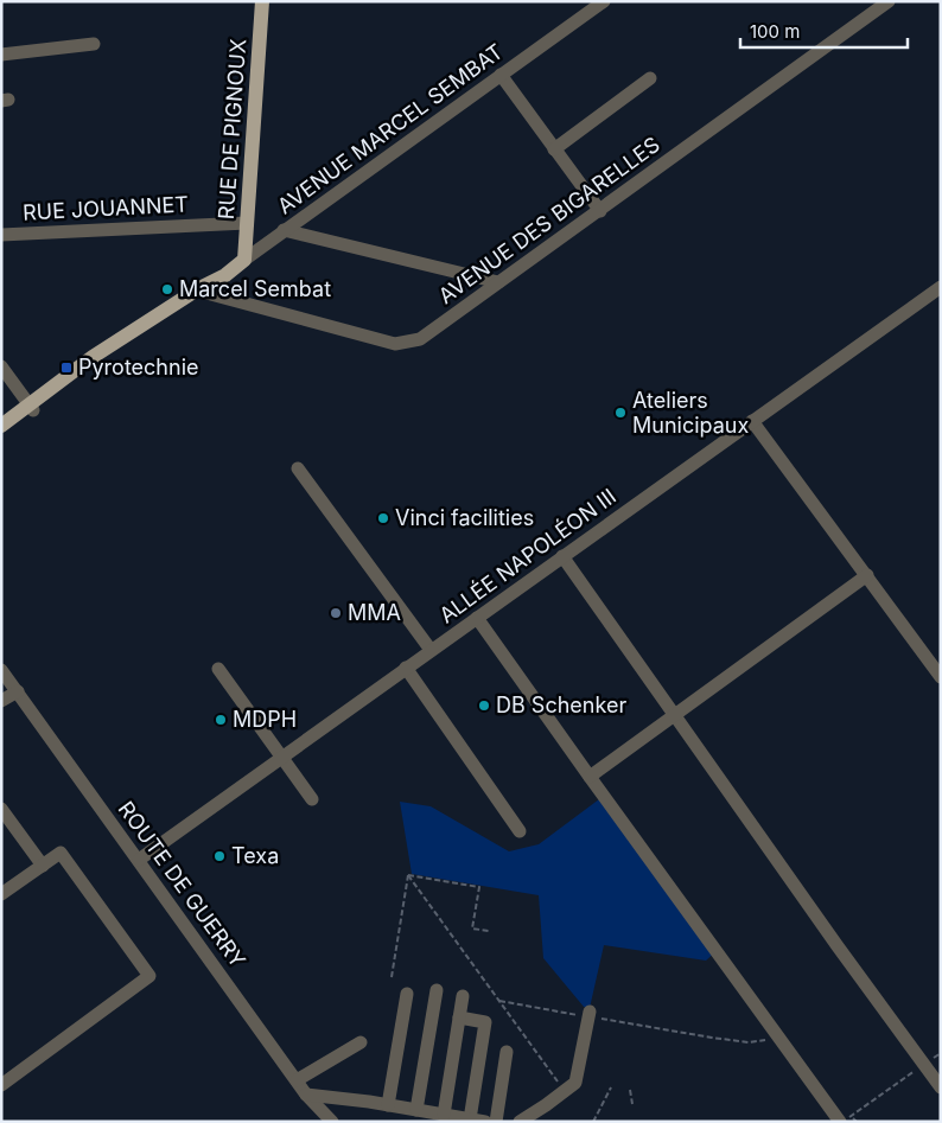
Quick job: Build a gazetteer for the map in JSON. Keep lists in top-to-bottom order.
{
  "streets": {
    "main road": ["RUE DE PIGNOUX", "AVENUE MARCEL SEMBAT"],
    "street": [
      "RUE JOUANNET",
      "AVENUE DES BIGARELLES",
      "ALLÉE NAPOLÉON III",
      "ROUTE DE GUERRY"
    ]
  },
  "crossings": [
    ["RUE DE PIGNOUX", "AVENUE MARCEL SEMBAT"],
    ["RUE DE PIGNOUX", "RUE JOUANNET"],
    ["AVENUE MARCEL SEMBAT", "AVENUE DES BIGARELLES"],
    ["ALLÉE NAPOLÉON III", "ROUTE DE GUERRY"]
  ],
  "places": {
    "other": [
      "Marcel Sembat",
      "Ateliers Municipaux",
      "Vinci facilities",
      "MMA",
      "DB Schenker",
      "MDPH",
      "Texa"
    ],
    "transit": ["Pyrotechnie"]
  },
  "scale_bar": "100 m"
}
